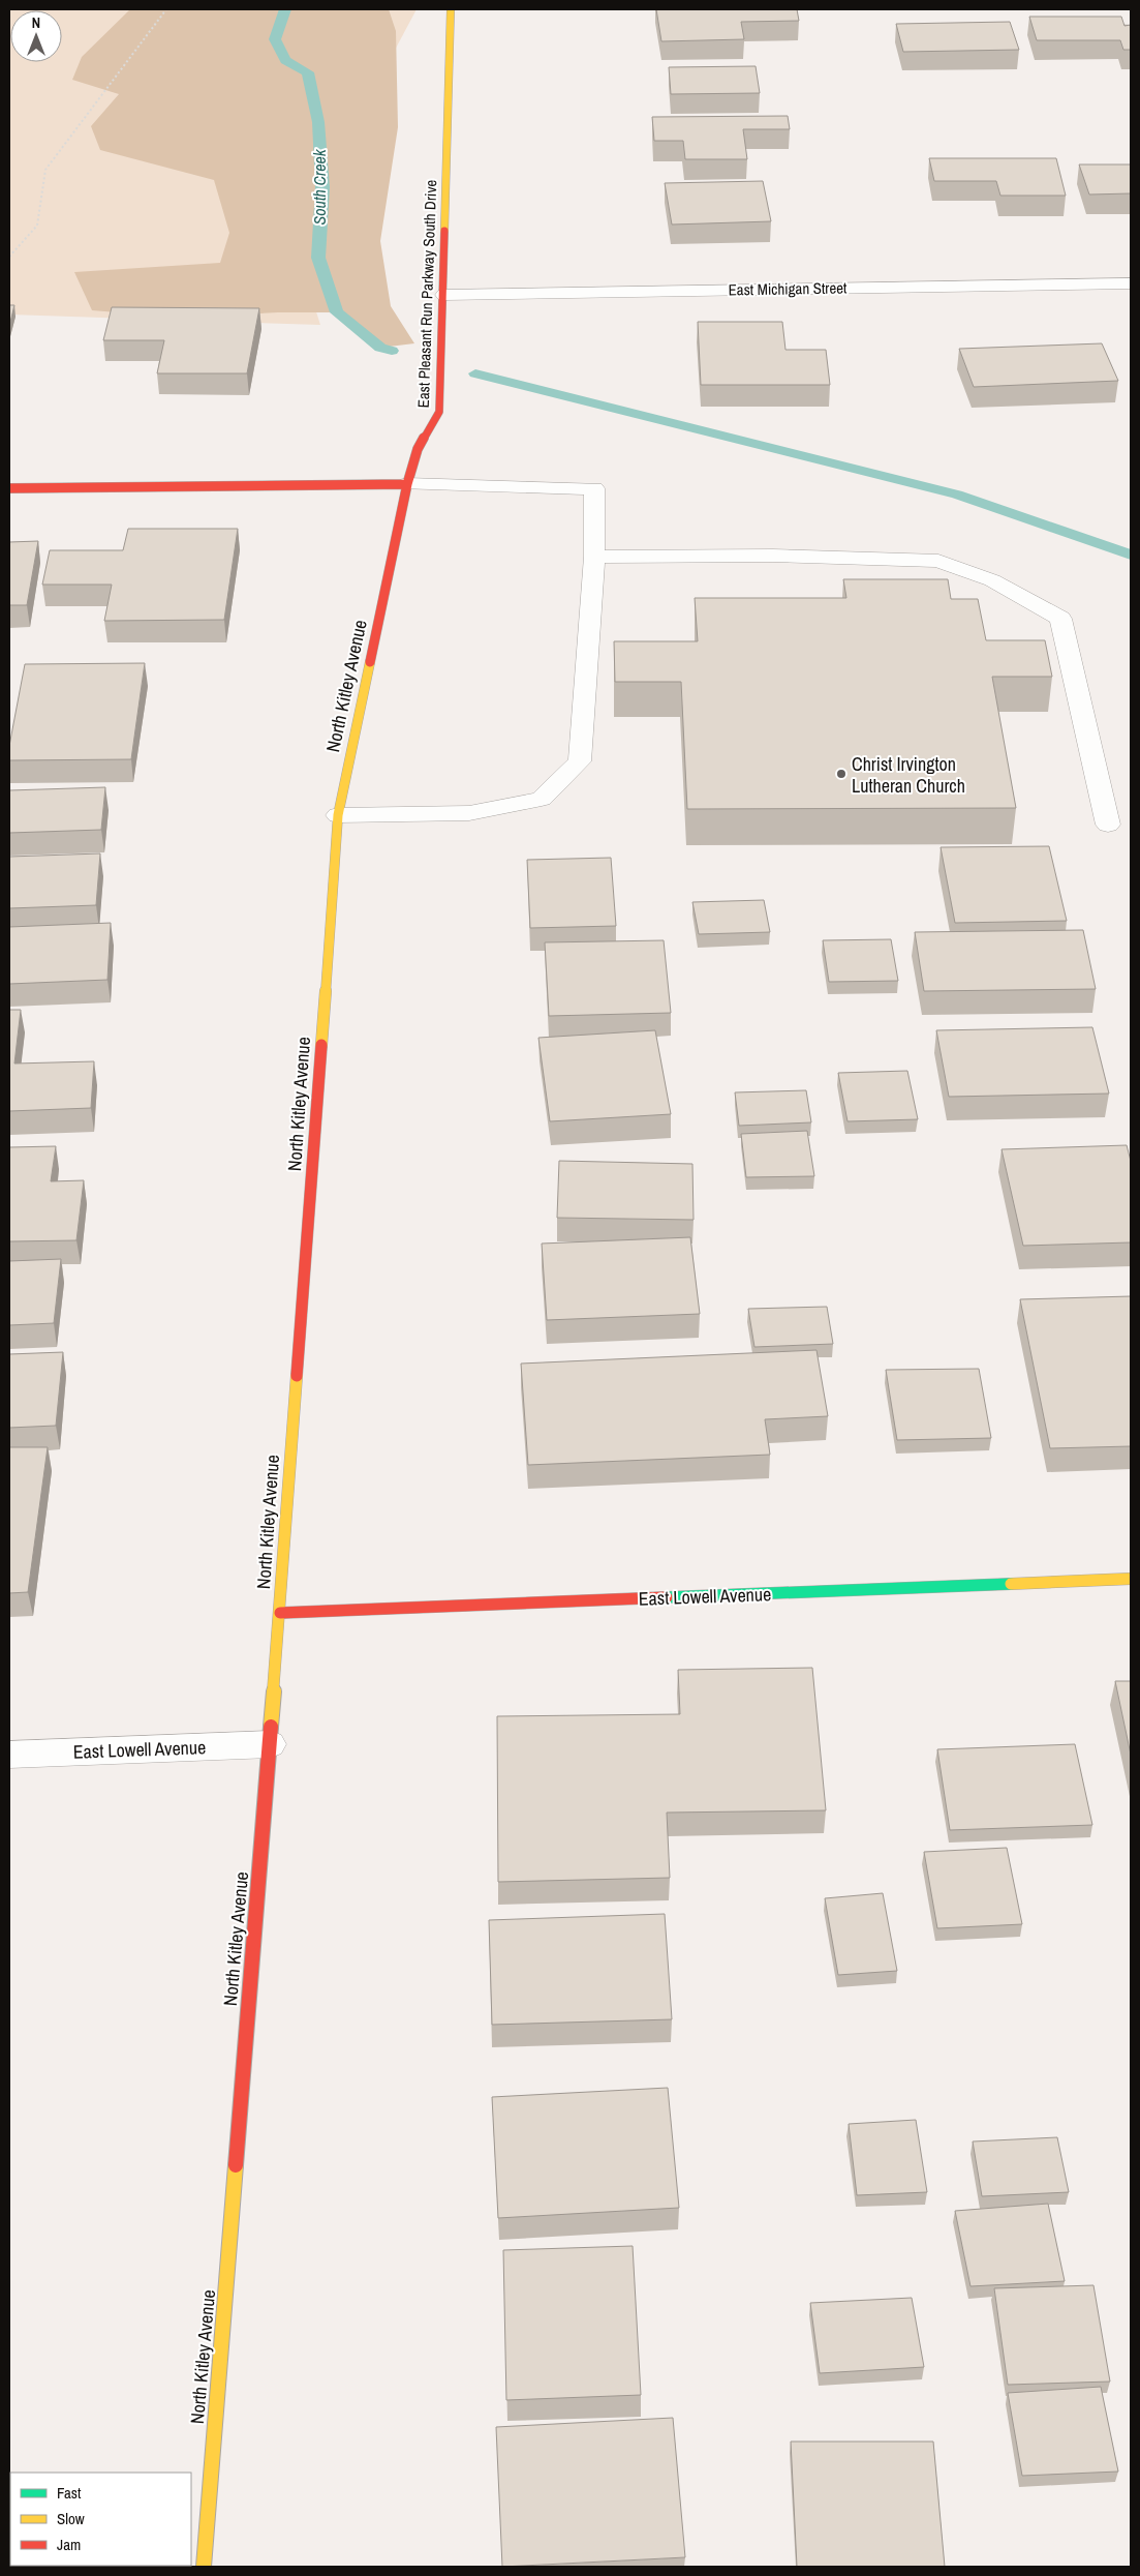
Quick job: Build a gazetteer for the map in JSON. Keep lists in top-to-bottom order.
{
  "streets": {
    "street": [
      "East Michigan Street",
      "East Pleasant Run Parkway South Drive",
      "North Kitley Avenue",
      "East Lowell Avenue"
    ]
  },
  "crossings": [
    ["East Michigan Street", "East Pleasant Run Parkway South Drive"],
    ["East Pleasant Run Parkway South Drive", "North Kitley Avenue"],
    ["North Kitley Avenue", "East Lowell Avenue"]
  ],
  "water": ["South Creek"],
  "places": ["Christ Irvington Lutheran Church"],
  "legend": ["Fast", "Slow", "Jam"],
  "north": "top"
}
